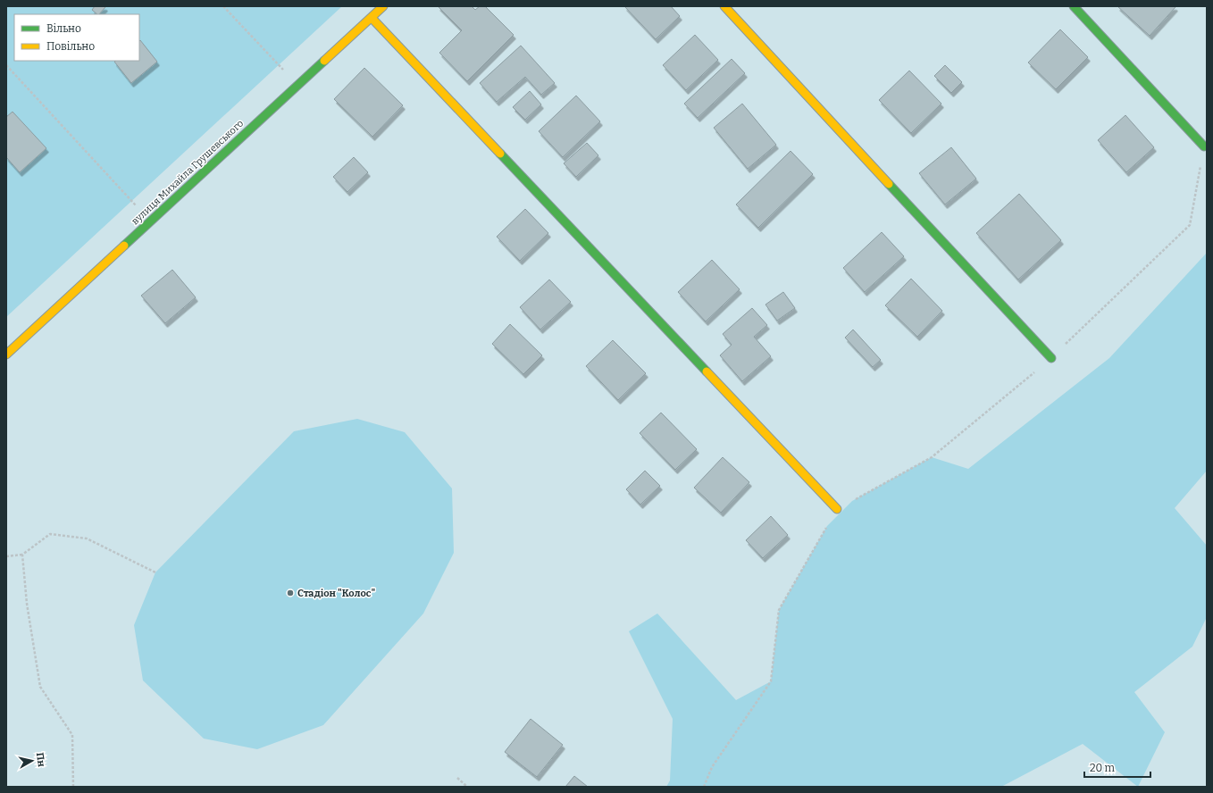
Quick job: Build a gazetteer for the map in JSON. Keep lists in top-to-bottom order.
{
  "streets": {
    "street": ["вулиця Михайла Грушевського"]
  },
  "places": ["Стадіон \"Колос\""],
  "legend": ["Вільно", "Повільно"],
  "scale_bar": "20 m",
  "north": "right"
}
